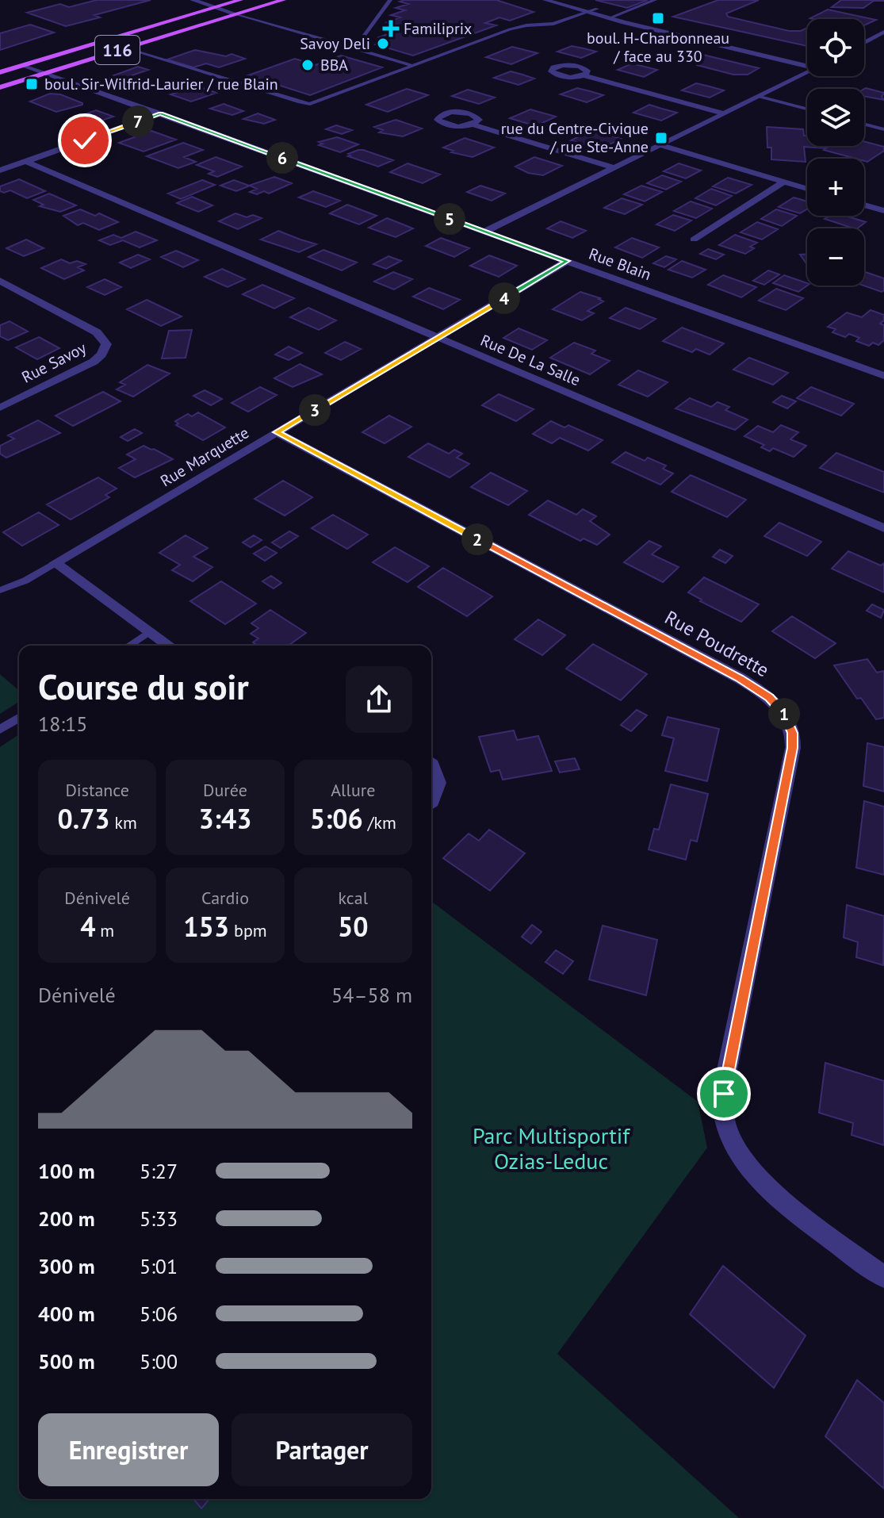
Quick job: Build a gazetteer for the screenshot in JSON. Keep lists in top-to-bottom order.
{
  "streets": {
    "main road": ["116"],
    "street": [
      "Rue Blain",
      "Rue De La Salle",
      "Rue Savoy",
      "Rue Marquette",
      "Rue Poudrette"
    ]
  },
  "crossings": [
    ["116", "Rue Blain"],
    ["Rue Blain", "Rue Marquette"],
    ["Rue De La Salle", "Rue Marquette"],
    ["Rue Marquette", "Rue Poudrette"]
  ],
  "parks": ["Parc Multisportif Ozias-Leduc"],
  "places": {
    "transit": ["boul. H-Charbonneau / face au 330", "boul. Sir-Wilfrid-Laurier / rue Blain", "rue du Centre-Civique / rue Ste-Anne"],
    "health": ["Familiprix"],
    "other": ["Savoy Deli", "BBA"]
  },
  "page": {
    "map_buttons": ["+", "−"],
    "pins": [
      "7",
      "6",
      "5",
      "4",
      "3",
      "2",
      "1"
    ],
    "heading": ["Course du soir", "18:15"],
    "stats": [
      ["Distance", "0.73 km"],
      ["Durée", "3:43"],
      ["Allure", "5:06 /km"],
      ["Dénivelé", "4 m"],
      ["Cardio", "153 bpm"],
      ["kcal", "50"]
    ],
    "chart": ["Dénivelé", "54–58 m"],
    "list": [
      {
        "name": "100 m",
        "note": "5:27"
      },
      {
        "name": "200 m",
        "note": "5:33"
      },
      {
        "name": "300 m",
        "note": "5:01"
      },
      {
        "name": "400 m",
        "note": "5:06"
      },
      {
        "name": "500 m",
        "note": "5:00"
      }
    ],
    "buttons": ["Enregistrer", "Partager"]
  }
}
